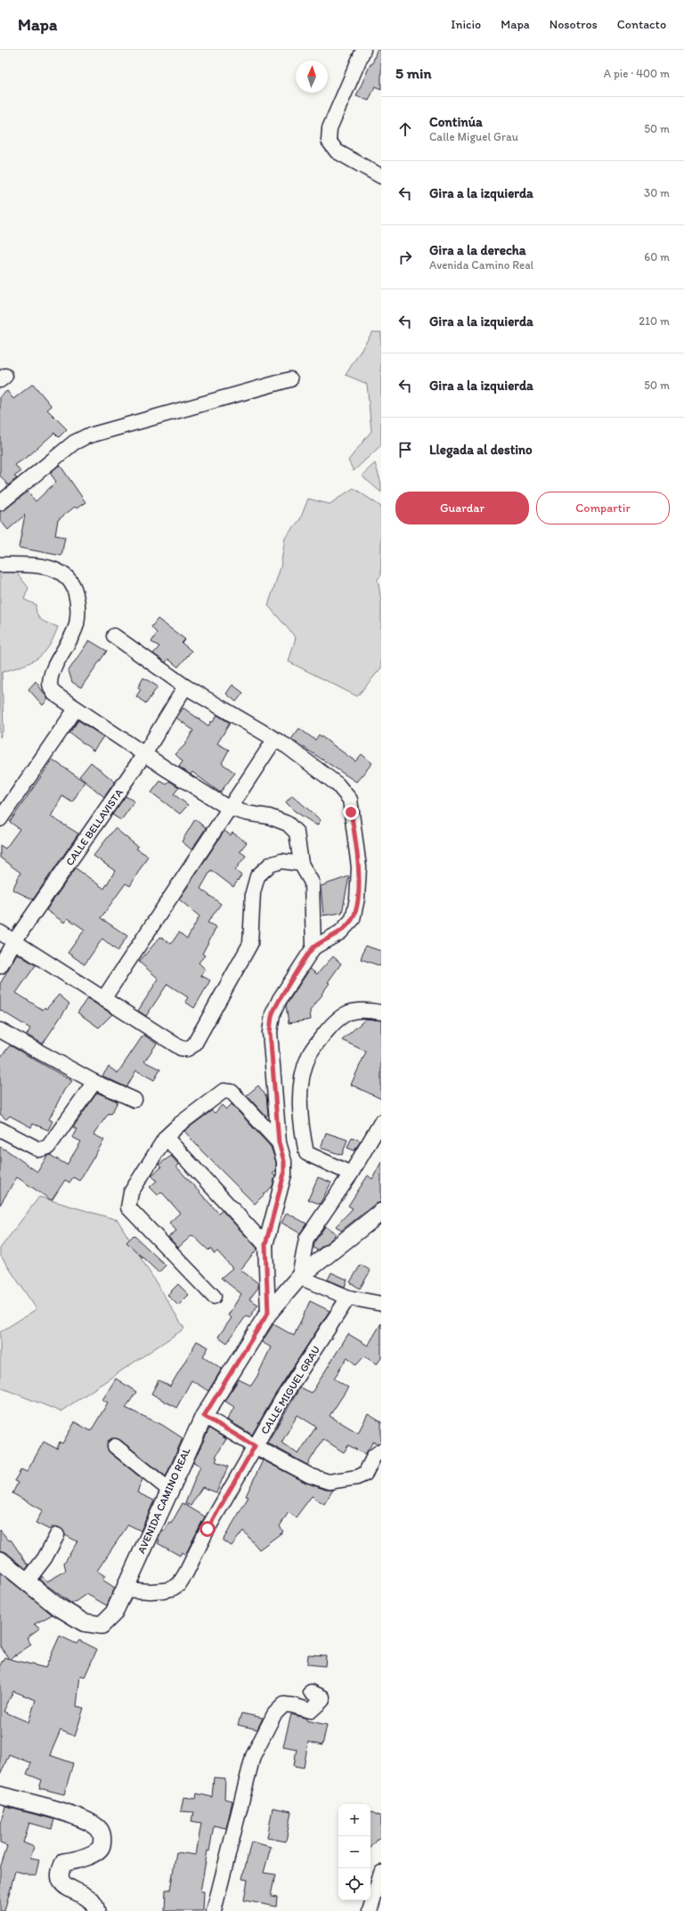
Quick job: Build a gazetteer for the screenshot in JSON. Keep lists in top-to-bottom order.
{
  "streets": {
    "street": ["CALLE BELLAVISTA", "CALLE MIGUEL GRAU", "AVENIDA CAMINO REAL"]
  },
  "crossings": [
    ["CALLE MIGUEL GRAU", "AVENIDA CAMINO REAL"]
  ],
  "north": "top",
  "page": {
    "header": "Mapa",
    "nav": [
      "Inicio",
      "Mapa",
      "Nosotros",
      "Contacto"
    ],
    "heading": ["5 min", "A pie · 400 m"],
    "list": [
      ["Continúa", "Calle Miguel Grau", "50 m"],
      ["Gira a la izquierda", "30 m"],
      ["Gira a la derecha", "Avenida Camino Real", "60 m"],
      ["Gira a la izquierda", "210 m"],
      ["Gira a la izquierda", "50 m"],
      "Llegada al destino"
    ],
    "buttons": ["Guardar", "Compartir"],
    "map_buttons": ["+", "−"]
  }
}
